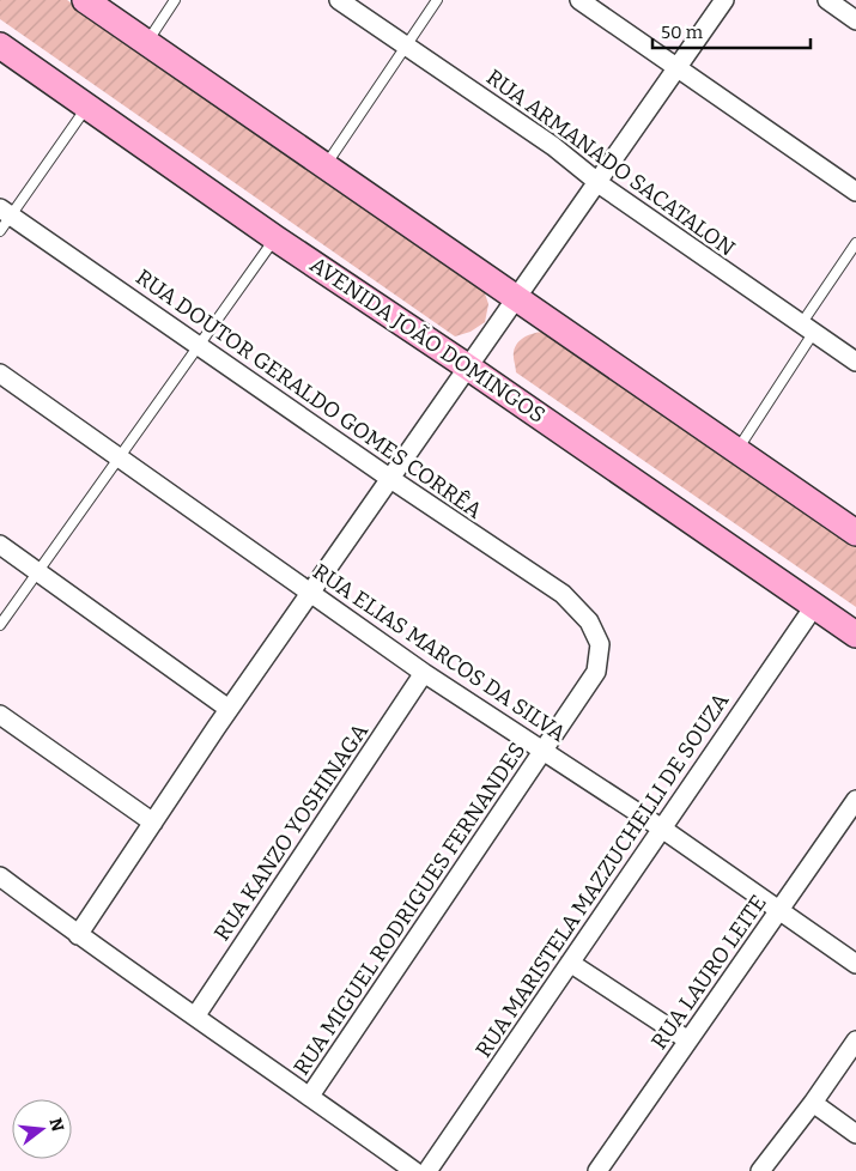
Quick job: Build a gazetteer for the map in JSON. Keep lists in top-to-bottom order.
{
  "streets": {
    "street": [
      "RUA ARMANADO SACATALON",
      "AVENIDA JOÃO DOMINGOS",
      "RUA DOUTOR GERALDO GOMES CORRÊA",
      "RUA ELIAS MARCOS DA SILVA",
      "RUA KANZO YOSHINAGA",
      "RUA MARISTELA MAZZUCHELLI DE SOUZA",
      "RUA MIGUEL RODRIGUES FERNANDES",
      "RUA LAURO LEITE"
    ]
  },
  "crossings": [
    ["AVENIDA JOÃO DOMINGOS", "RUA MARISTELA MAZZUCHELLI DE SOUZA"],
    ["RUA DOUTOR GERALDO GOMES CORRÊA", "RUA MIGUEL RODRIGUES FERNANDES"],
    ["RUA ELIAS MARCOS DA SILVA", "RUA KANZO YOSHINAGA"],
    ["RUA ELIAS MARCOS DA SILVA", "RUA MARISTELA MAZZUCHELLI DE SOUZA"],
    ["RUA ELIAS MARCOS DA SILVA", "RUA MIGUEL RODRIGUES FERNANDES"],
    ["RUA ELIAS MARCOS DA SILVA", "RUA LAURO LEITE"]
  ],
  "scale_bar": "50 m",
  "north": "right"
}
